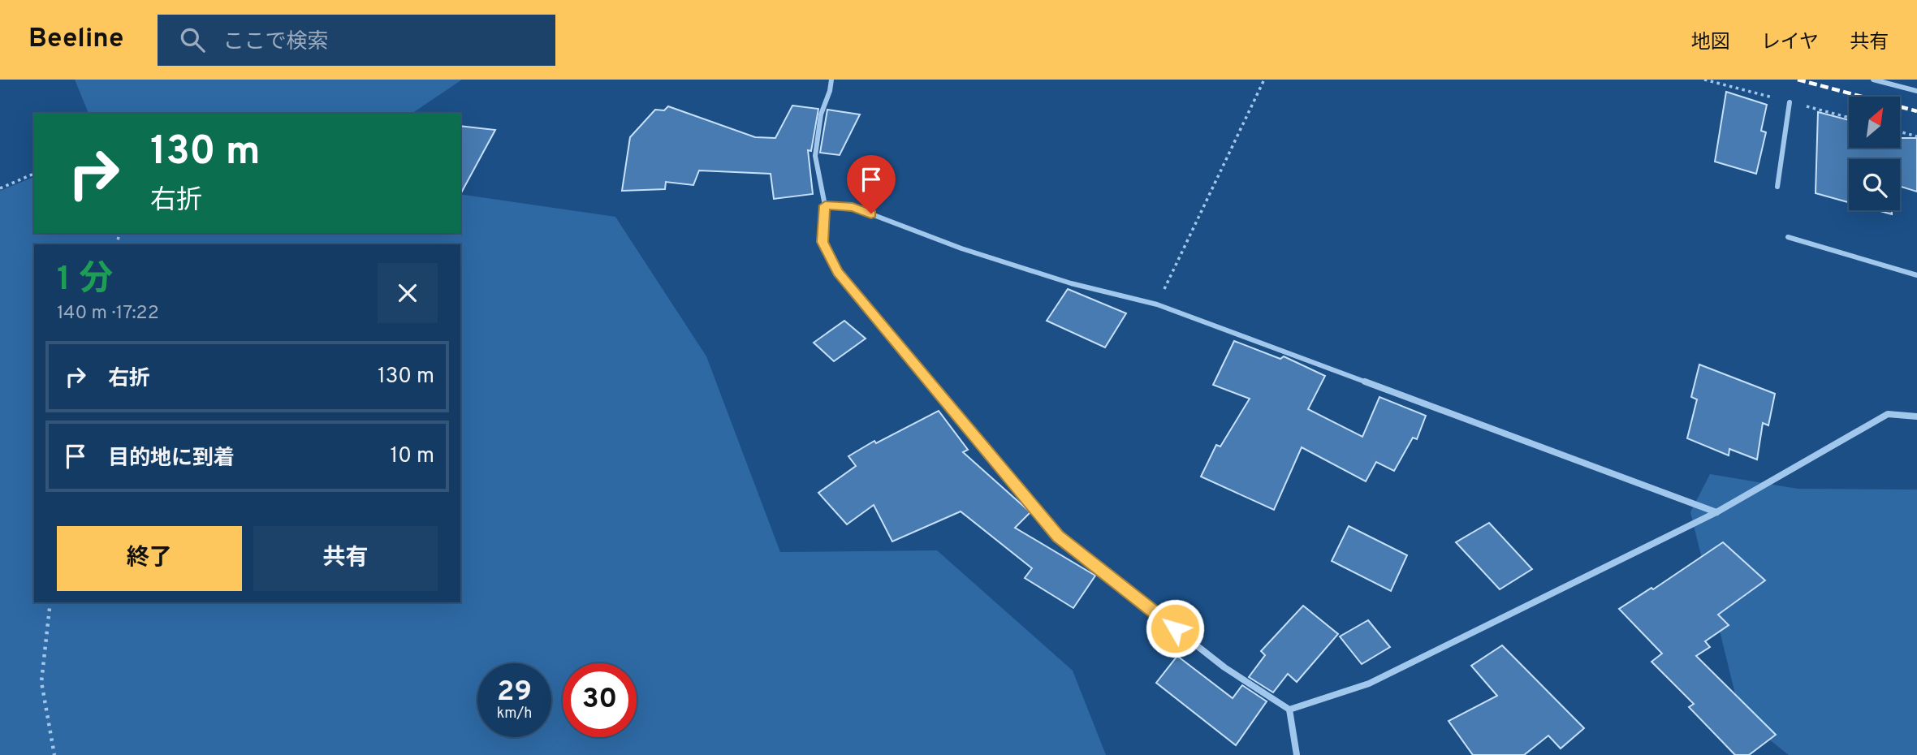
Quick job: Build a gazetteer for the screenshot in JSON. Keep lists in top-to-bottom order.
{
  "north": "top right",
  "page": {
    "header": "Beeline",
    "search": "ここで検索",
    "nav": ["地図", "レイヤ", "共有"],
    "turn": ["130 m", "右折"],
    "heading": ["1 分", "140 m · 17:22"],
    "list": [
      {
        "name": "右折",
        "value": "130 m"
      },
      {
        "name": "目的地に到着",
        "value": "10 m"
      }
    ],
    "buttons": ["終了", "共有"],
    "speed": "29 km/h",
    "limit": "30"
  }
}
